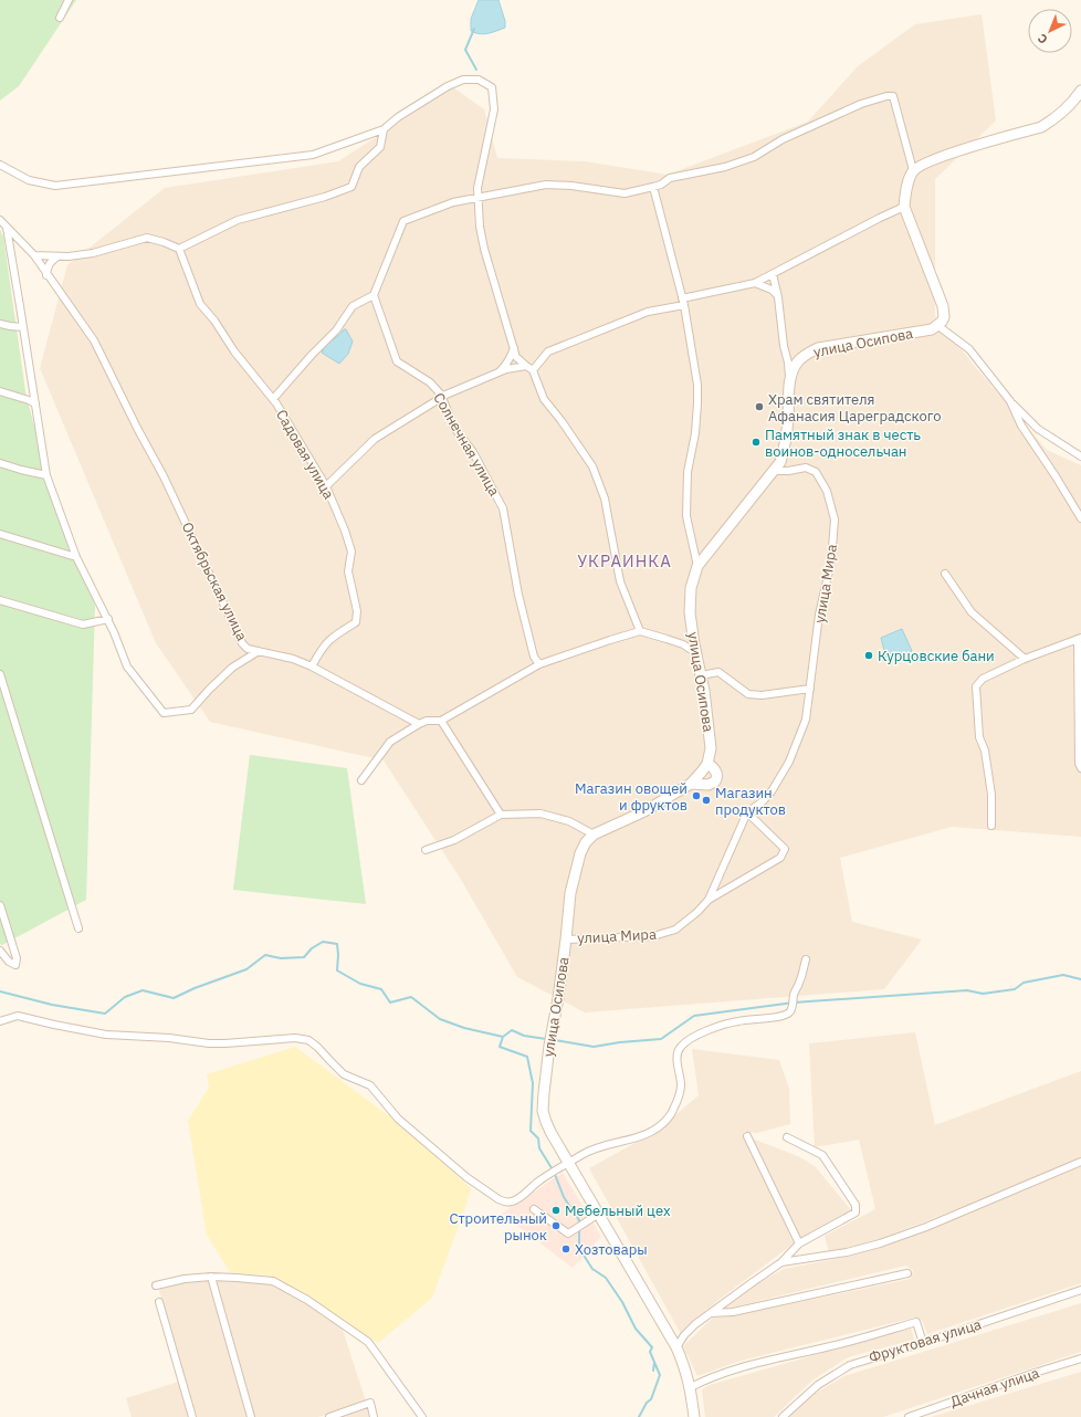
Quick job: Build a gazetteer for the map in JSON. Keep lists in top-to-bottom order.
{
  "streets": {
    "main road": ["улица Осипова"],
    "street": [
      "Солнечная улица",
      "Садовая улица",
      "Октябрьская улица",
      "улица Мира",
      "Фруктовая улица",
      "Дачная улица"
    ]
  },
  "crossings": [
    ["улица Осипова", "улица Мира"],
    ["Садовая улица", "Октябрьская улица"]
  ],
  "districts": ["УКРАИНКА"],
  "places": [
    "Храм святителя Афанасия Цареградского",
    "Памятный знак в честь воинов-односельчан",
    "Курцовские бани",
    "Магазин овощей и фруктов",
    "Магазин продуктов",
    "Мебельный цех",
    "Строительный рынок",
    "Хозтовары"
  ],
  "north": "bottom left"
}
